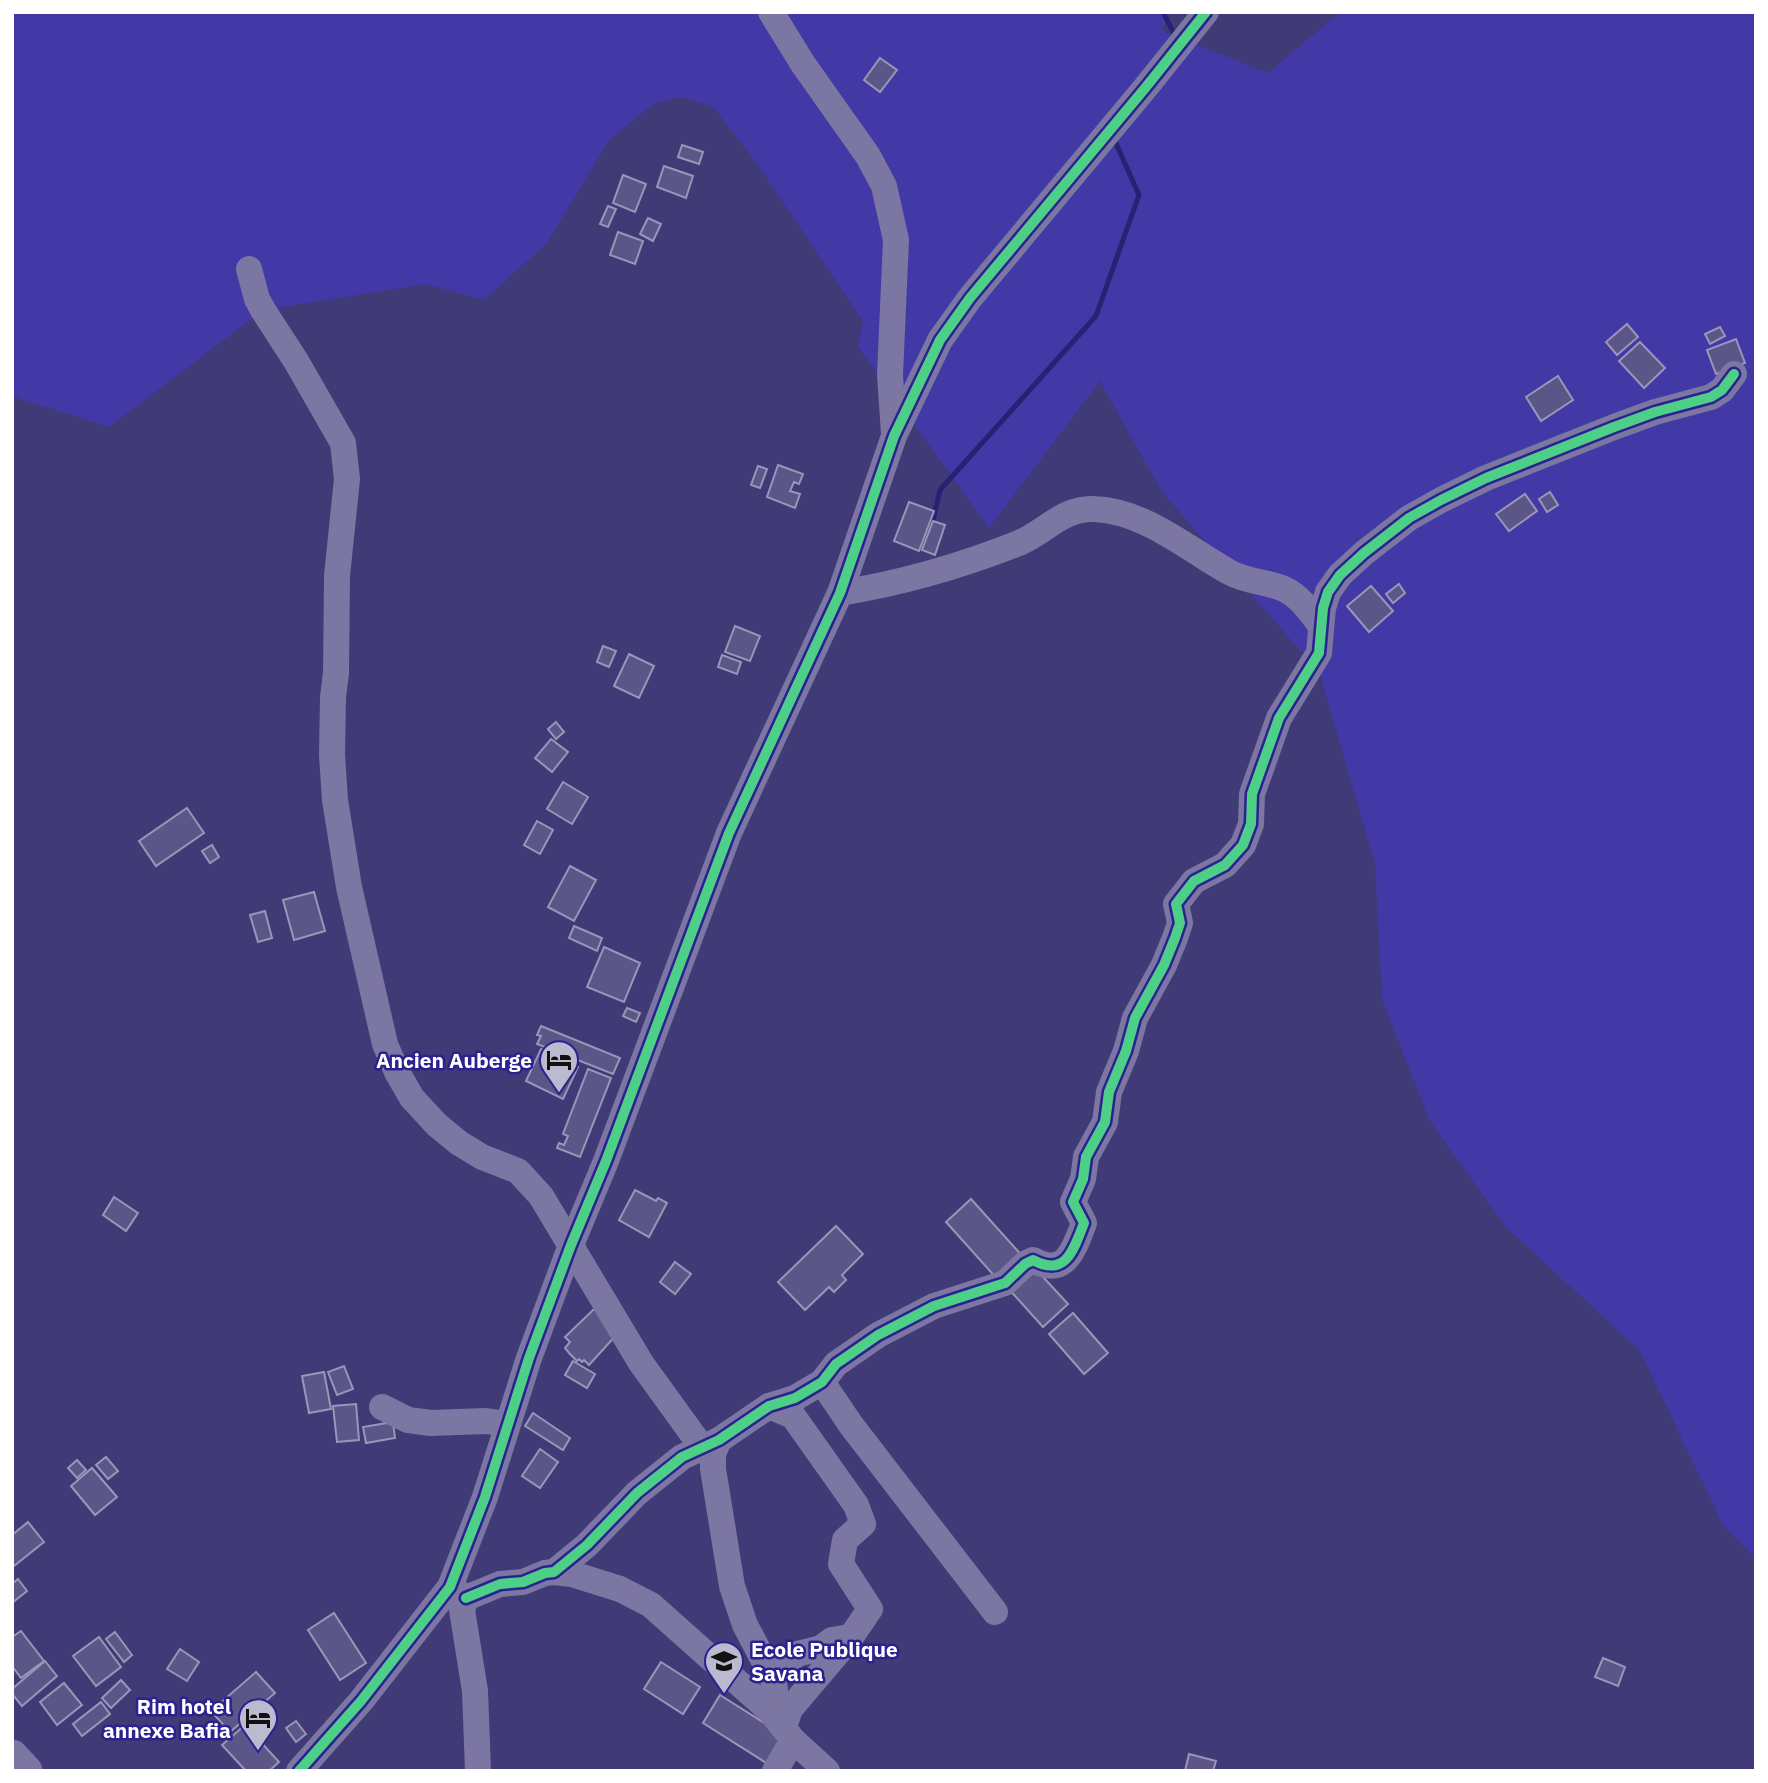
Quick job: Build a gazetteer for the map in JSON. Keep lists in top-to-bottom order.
{
  "places": {
    "hotel": ["Ancien Auberge", "Rim hotel annexe Bafia"],
    "school or university": ["Ecole Publique Savana"]
  }
}
